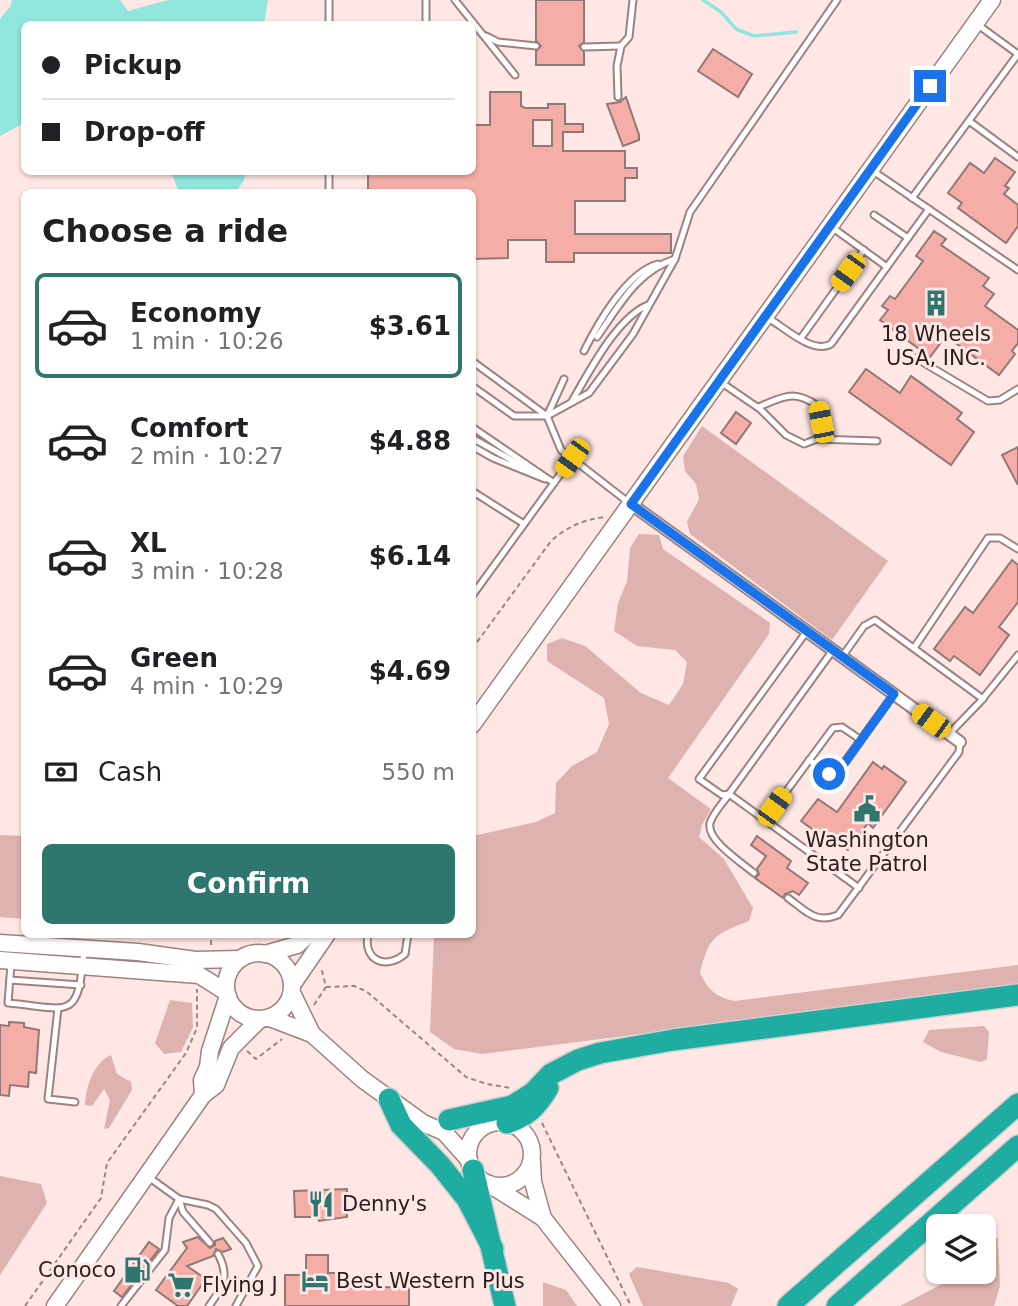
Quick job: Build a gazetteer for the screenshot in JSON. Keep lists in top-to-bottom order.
{
  "places": {
    "building": ["18 Wheels USA, INC."],
    "public building": ["Washington State Patrol"],
    "restaurant": ["Denny's"],
    "fuel station": ["Conoco"],
    "hotel": ["Best Western Plus"],
    "supermarket": ["Flying J"]
  },
  "page": {
    "banner": ["Pickup", "Drop-off"],
    "heading": "Choose a ride",
    "list": [
      {
        "name": "Economy",
        "note": "1 min · 10:26",
        "value": "$3.61"
      },
      {
        "name": "Comfort",
        "note": "2 min · 10:27",
        "value": "$4.88"
      },
      {
        "name": "XL",
        "note": "3 min · 10:28",
        "value": "$6.14"
      },
      {
        "name": "Green",
        "note": "4 min · 10:29",
        "value": "$4.69"
      }
    ],
    "pay": ["Cash", "550 m"],
    "buttons": "Confirm"
  }
}
